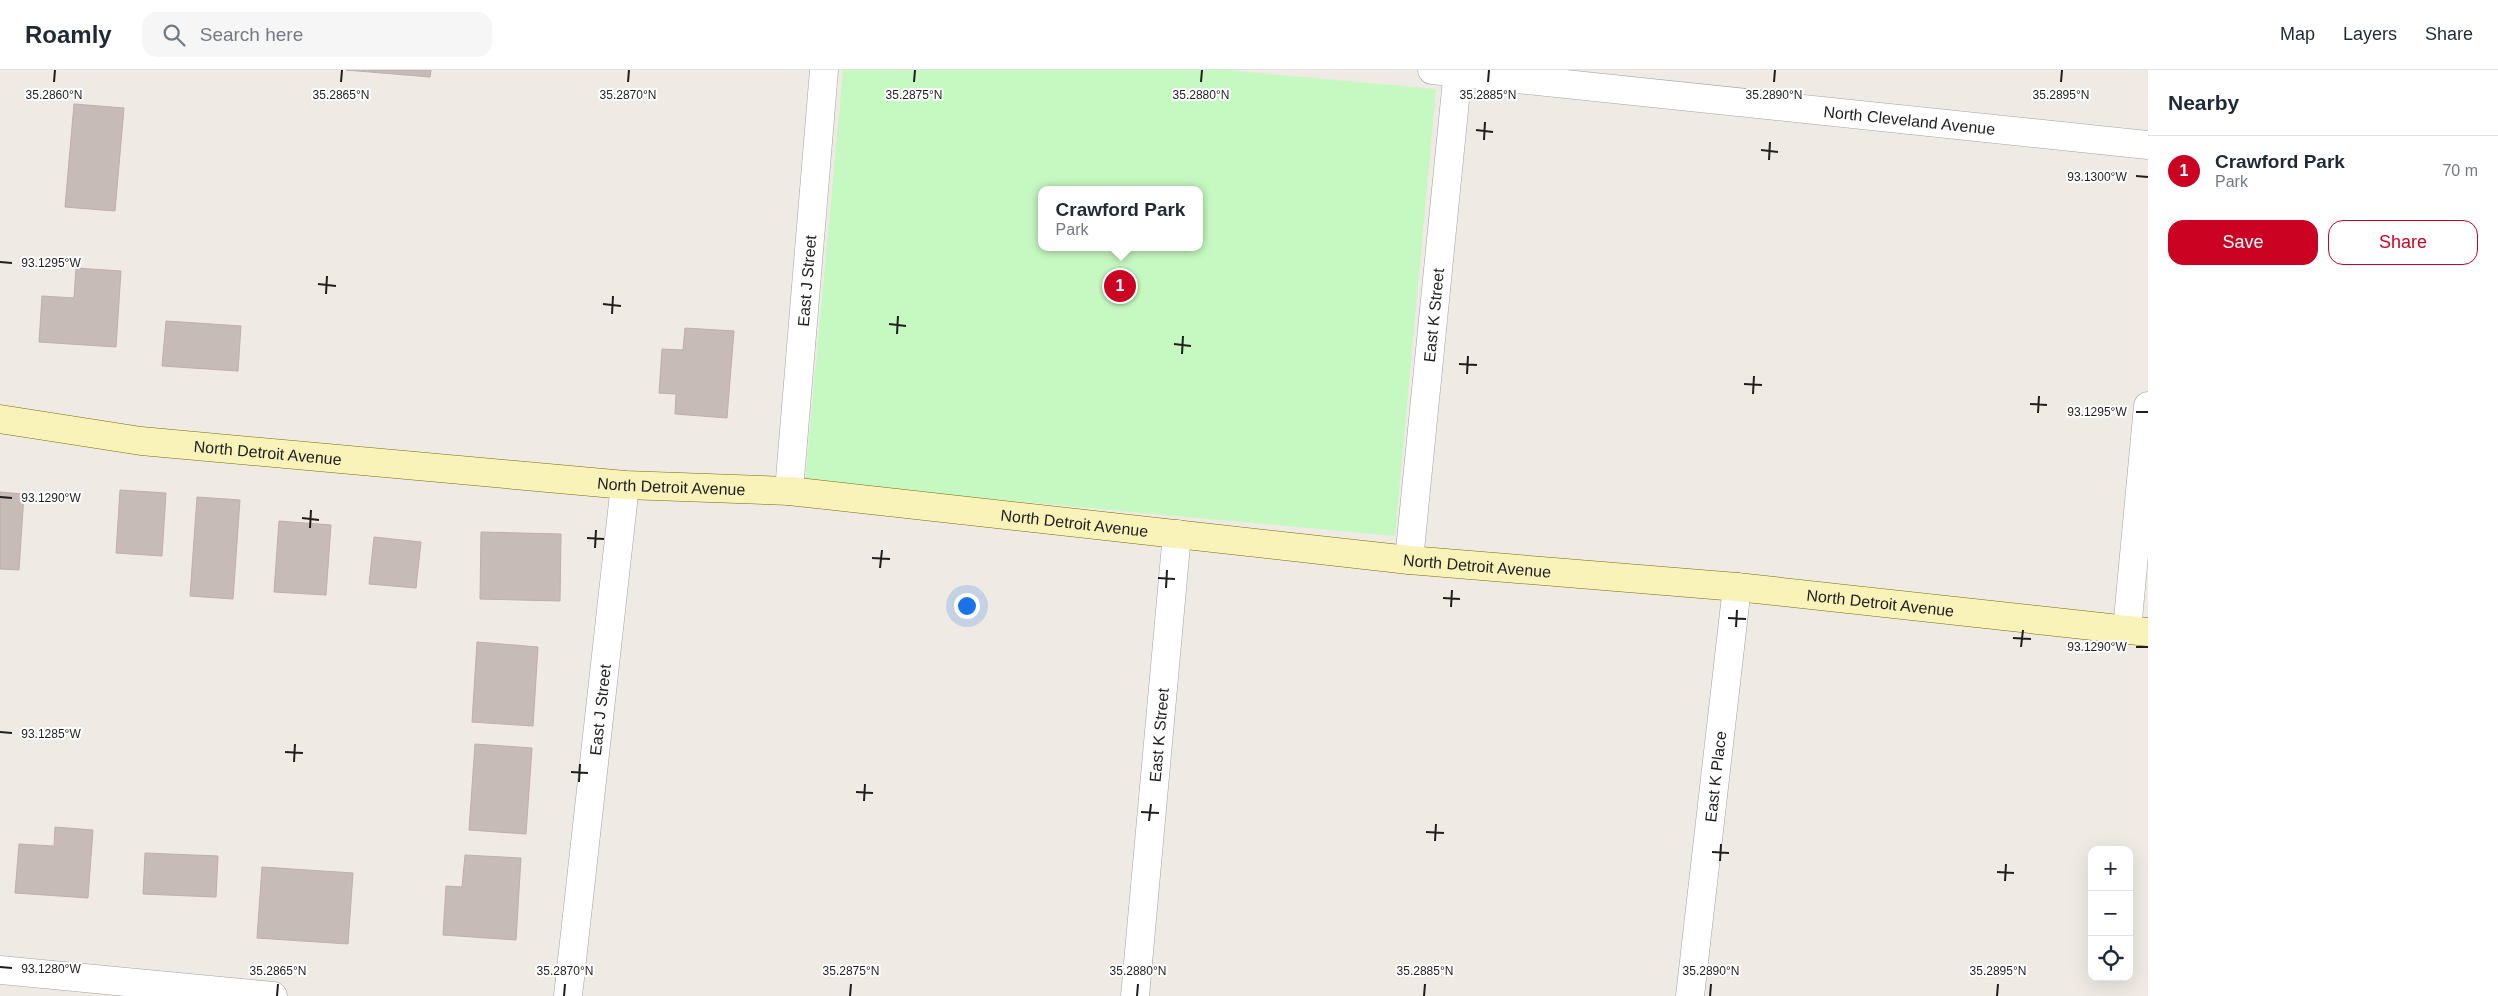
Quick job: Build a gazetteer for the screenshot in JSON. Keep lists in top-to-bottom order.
{
  "streets": {
    "street": [
      "North Cleveland Avenue",
      "East J Street",
      "East K Street",
      "North Detroit Avenue",
      "East K Place"
    ]
  },
  "crossings": [
    ["North Cleveland Avenue", "East K Street"],
    ["East J Street", "North Detroit Avenue"],
    ["East K Street", "North Detroit Avenue"],
    ["North Detroit Avenue", "East K Place"]
  ],
  "page": {
    "header": "Roamly",
    "search": "Search here",
    "nav": ["Map", "Layers", "Share"],
    "heading": "Nearby",
    "list": [
      {
        "mark": "1",
        "name": "Crawford Park",
        "note": "Park",
        "value": "70 m"
      }
    ],
    "popup": ["Crawford Park", "Park"],
    "buttons": ["Save", "Share"],
    "pins": "1",
    "map_buttons": ["+", "−"]
  },
  "coordinates": [
    "35.2860°N",
    "35.2865°N",
    "35.2870°N",
    "35.2875°N",
    "35.2880°N",
    "35.2885°N",
    "35.2890°N",
    "35.2895°N",
    "93.1300°W",
    "93.1295°W",
    "93.1290°W",
    "93.1285°W",
    "93.1280°W"
  ]
}
